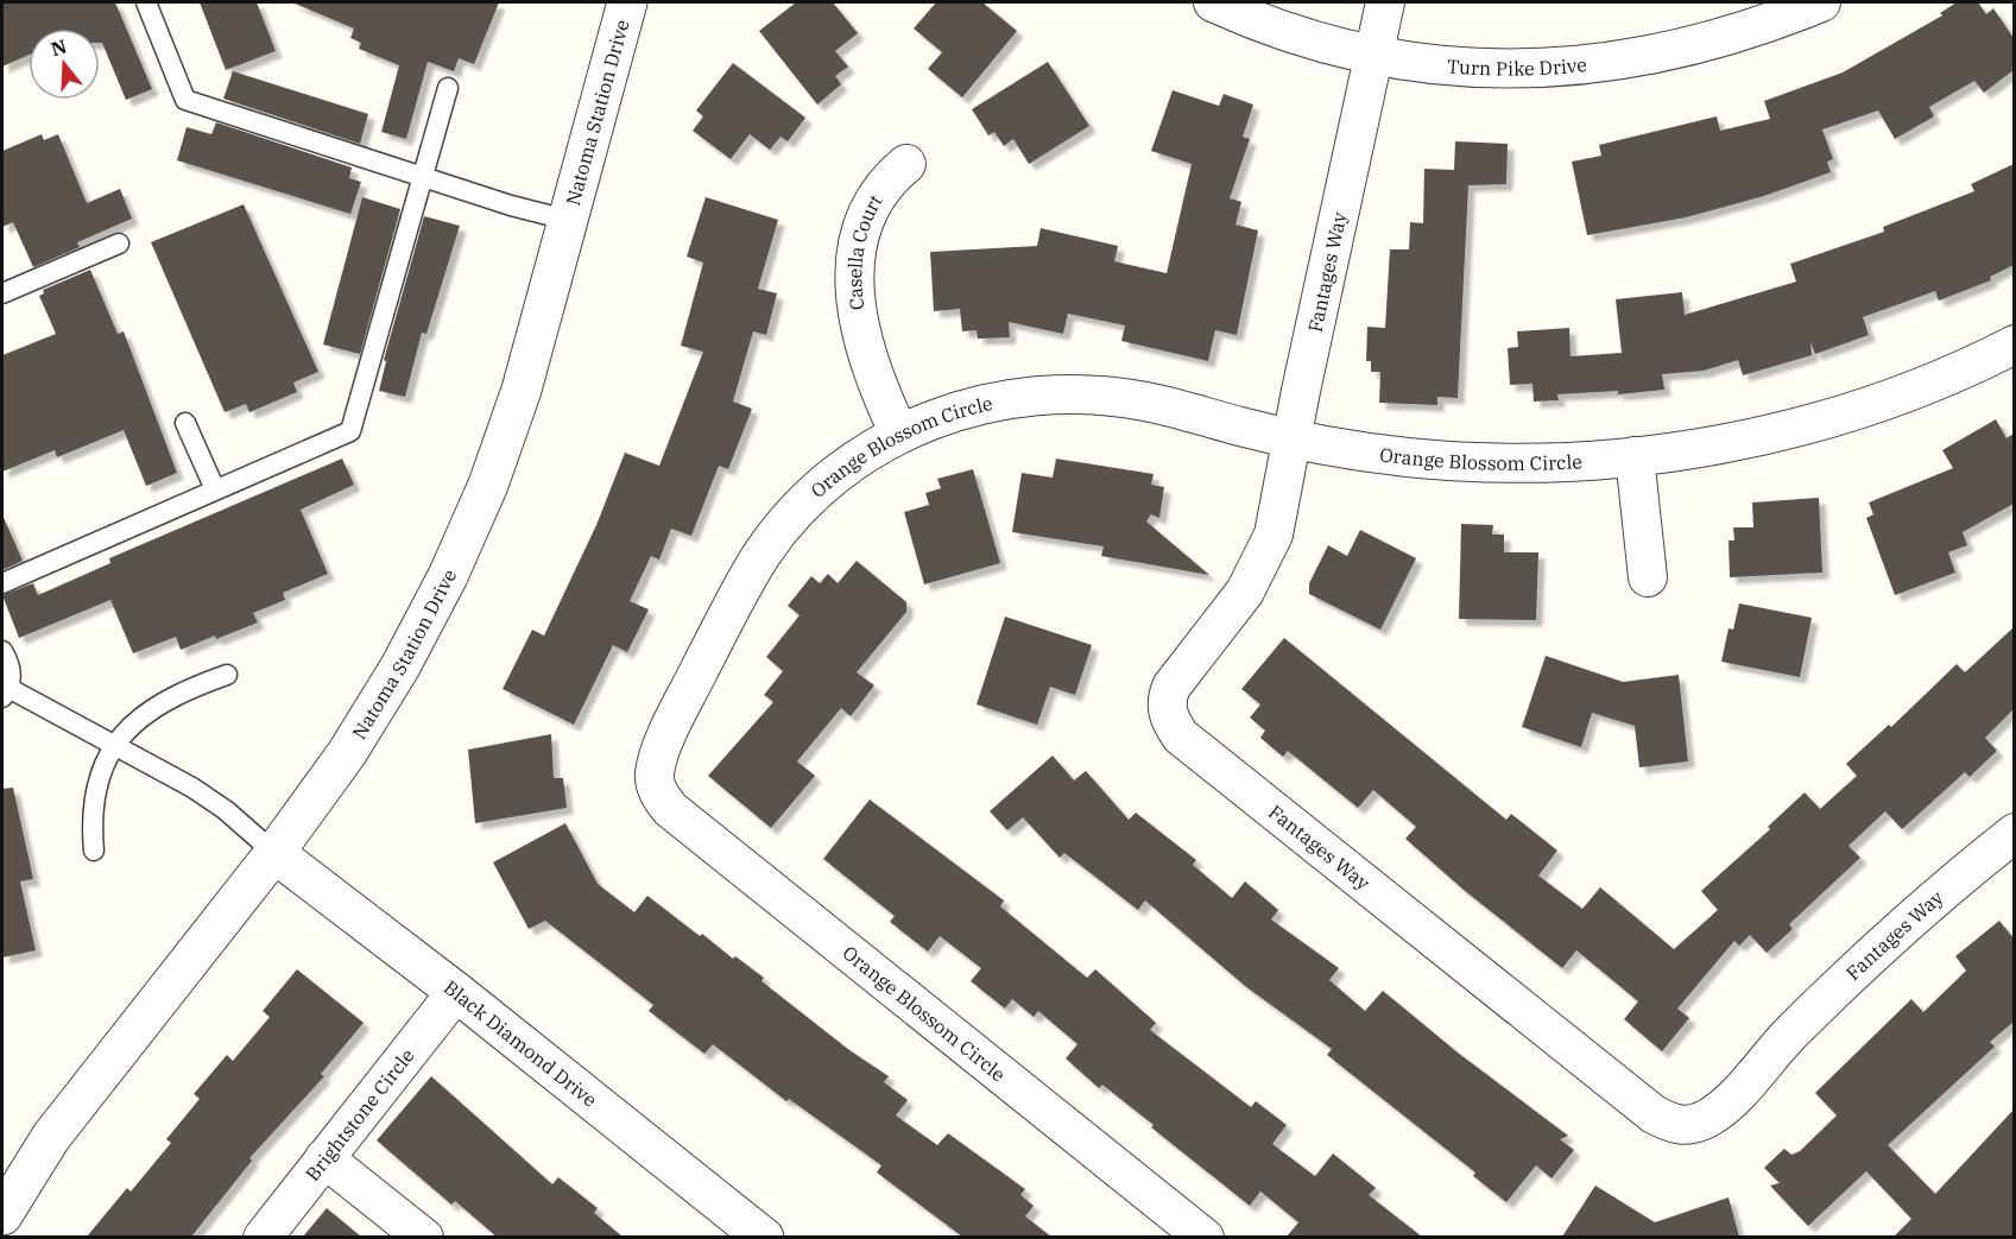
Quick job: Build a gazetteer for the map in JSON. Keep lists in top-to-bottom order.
{
  "streets": {
    "street": [
      "Turn Pike Drive",
      "Natoma Station Drive",
      "Casella Court",
      "Fantages Way",
      "Orange Blossom Circle",
      "Black Diamond Drive",
      "Brightstone Circle"
    ]
  },
  "crossings": [
    ["Turn Pike Drive", "Fantages Way"],
    ["Natoma Station Drive", "Black Diamond Drive"],
    ["Casella Court", "Orange Blossom Circle"],
    ["Fantages Way", "Orange Blossom Circle"],
    ["Black Diamond Drive", "Brightstone Circle"]
  ],
  "north": "top"
}
